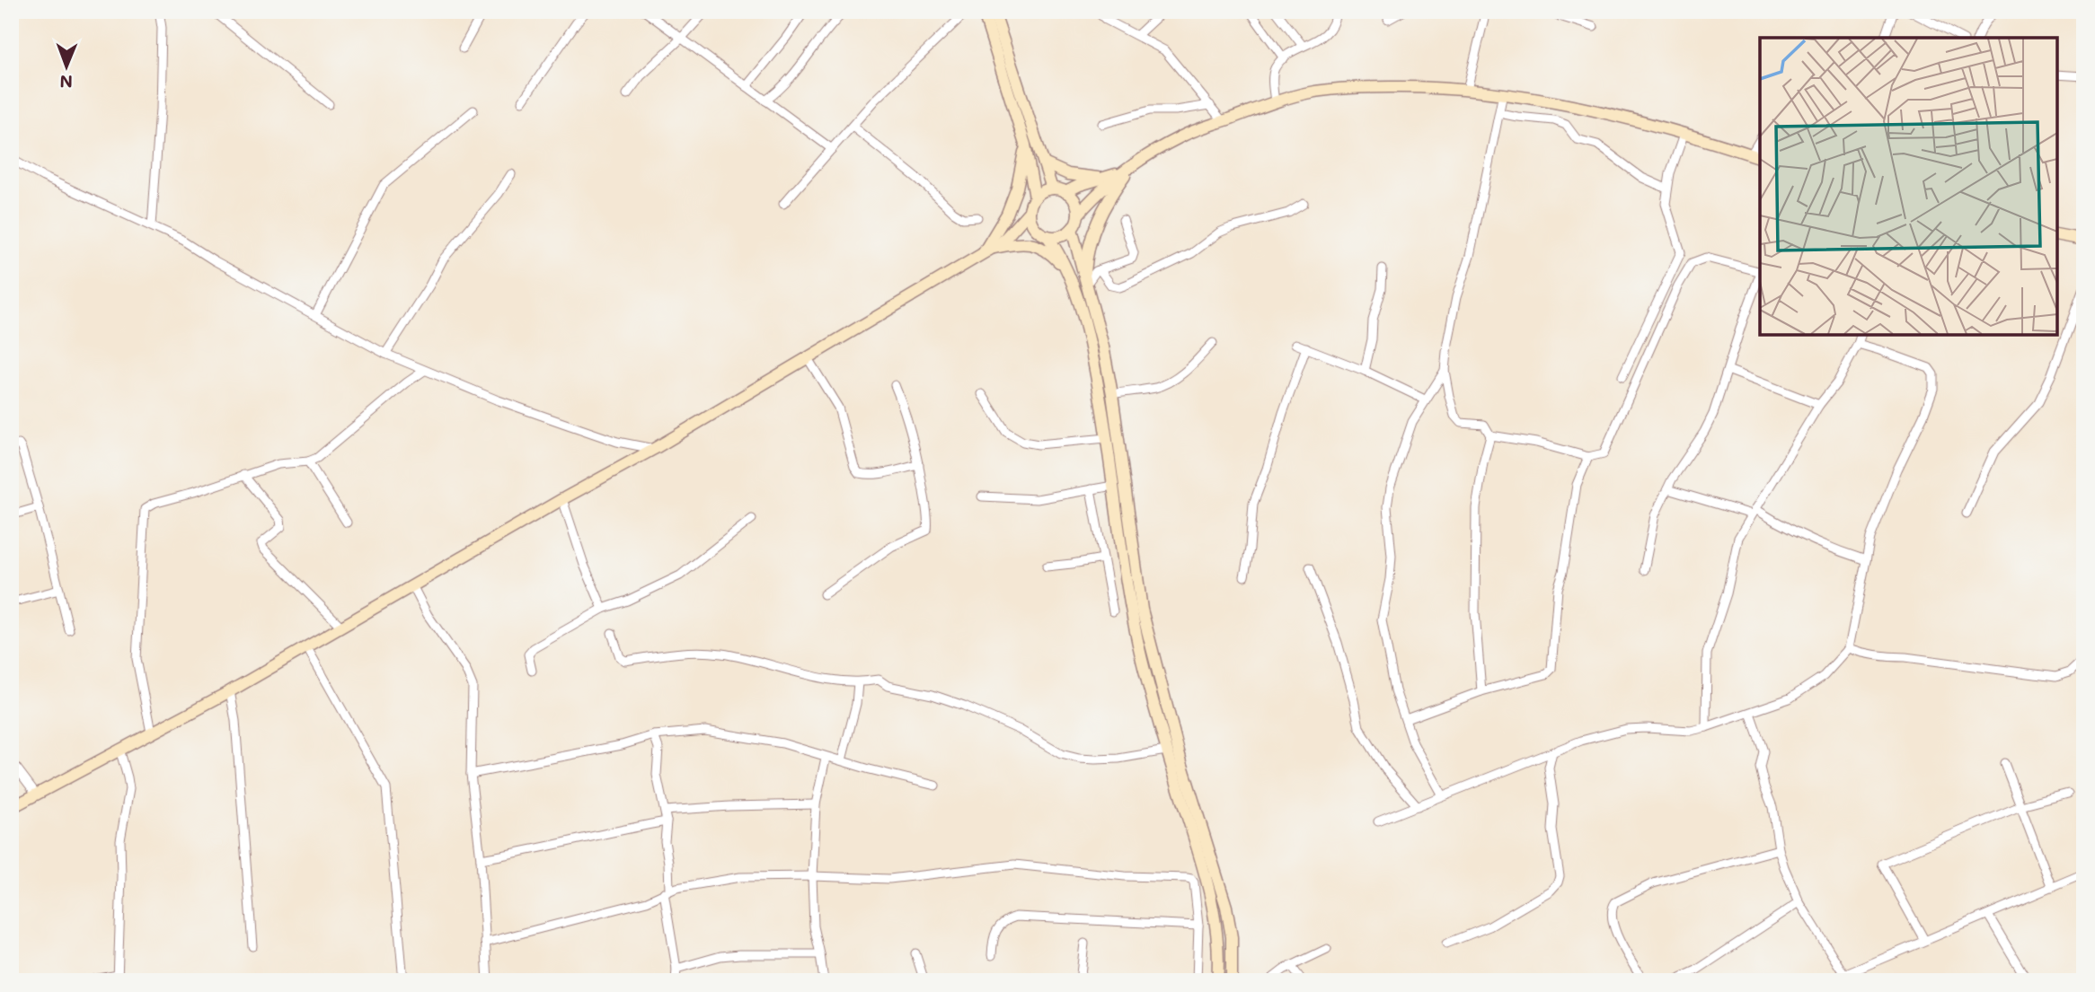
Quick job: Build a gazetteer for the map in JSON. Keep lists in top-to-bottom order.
{
  "north": "bottom"
}
